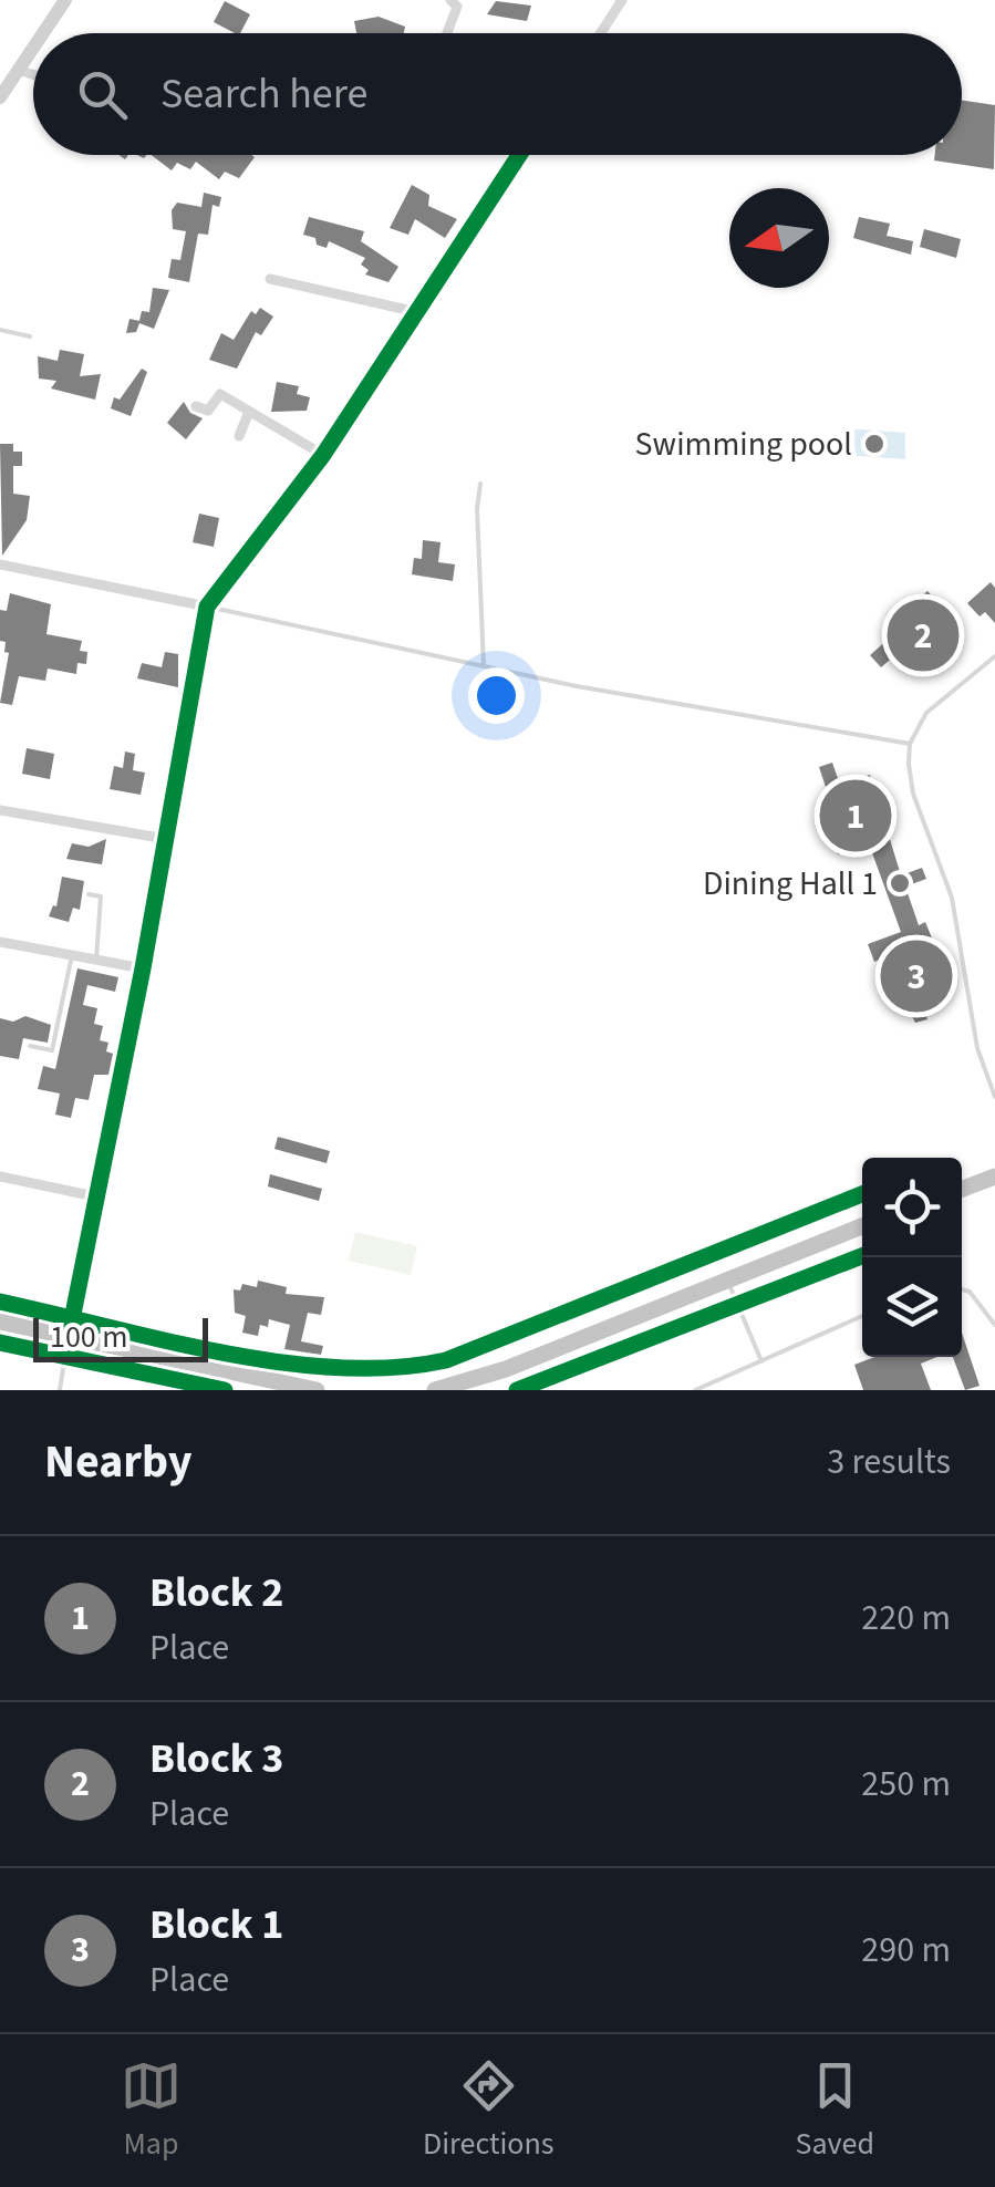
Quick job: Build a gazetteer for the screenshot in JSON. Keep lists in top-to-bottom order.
{
  "places": ["Swimming pool", "Dining Hall 1"],
  "scale_bar": "100 m",
  "north": "left",
  "page": {
    "search": "Search here",
    "pins": ["2", "1", "3"],
    "scale": "100 m",
    "heading": ["Nearby", "3 results"],
    "list": [
      {
        "mark": "1",
        "name": "Block 2",
        "note": "Place",
        "value": "220 m"
      },
      {
        "mark": "2",
        "name": "Block 3",
        "note": "Place",
        "value": "250 m"
      },
      {
        "mark": "3",
        "name": "Block 1",
        "note": "Place",
        "value": "290 m"
      }
    ],
    "nav": ["Map", "Directions", "Saved"]
  }
}
